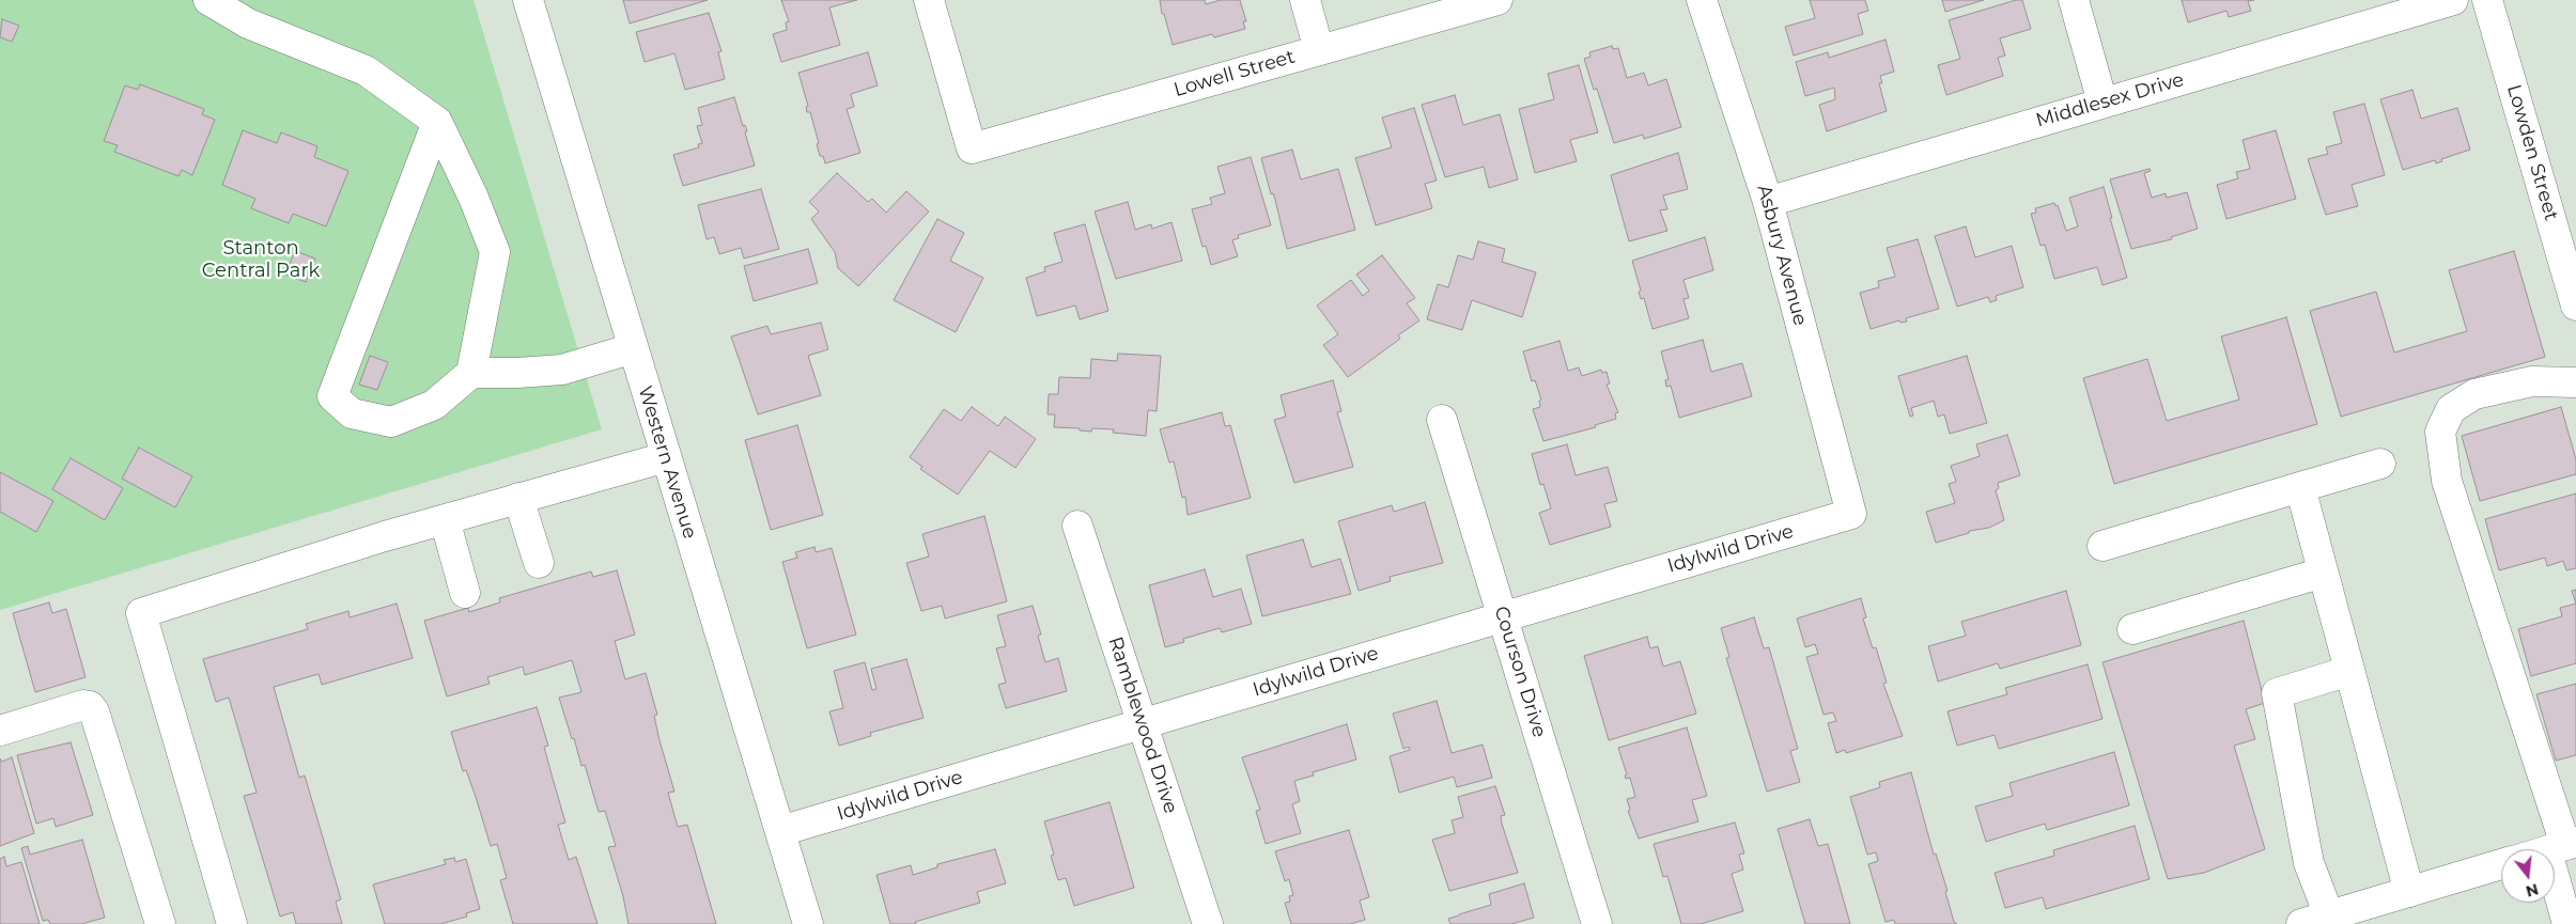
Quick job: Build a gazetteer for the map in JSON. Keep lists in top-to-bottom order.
{
  "streets": {
    "street": [
      "Lowell Street",
      "Middlesex Drive",
      "Lowden Street",
      "Asbury Avenue",
      "Western Avenue",
      "Idylwild Drive",
      "Courson Drive",
      "Ramblewood Drive"
    ]
  },
  "crossings": [
    ["Middlesex Drive", "Asbury Avenue"],
    ["Asbury Avenue", "Idylwild Drive"],
    ["Western Avenue", "Idylwild Drive"],
    ["Idylwild Drive", "Courson Drive"],
    ["Idylwild Drive", "Ramblewood Drive"]
  ],
  "parks": ["Stanton Central Park"],
  "north": "bottom"
}
